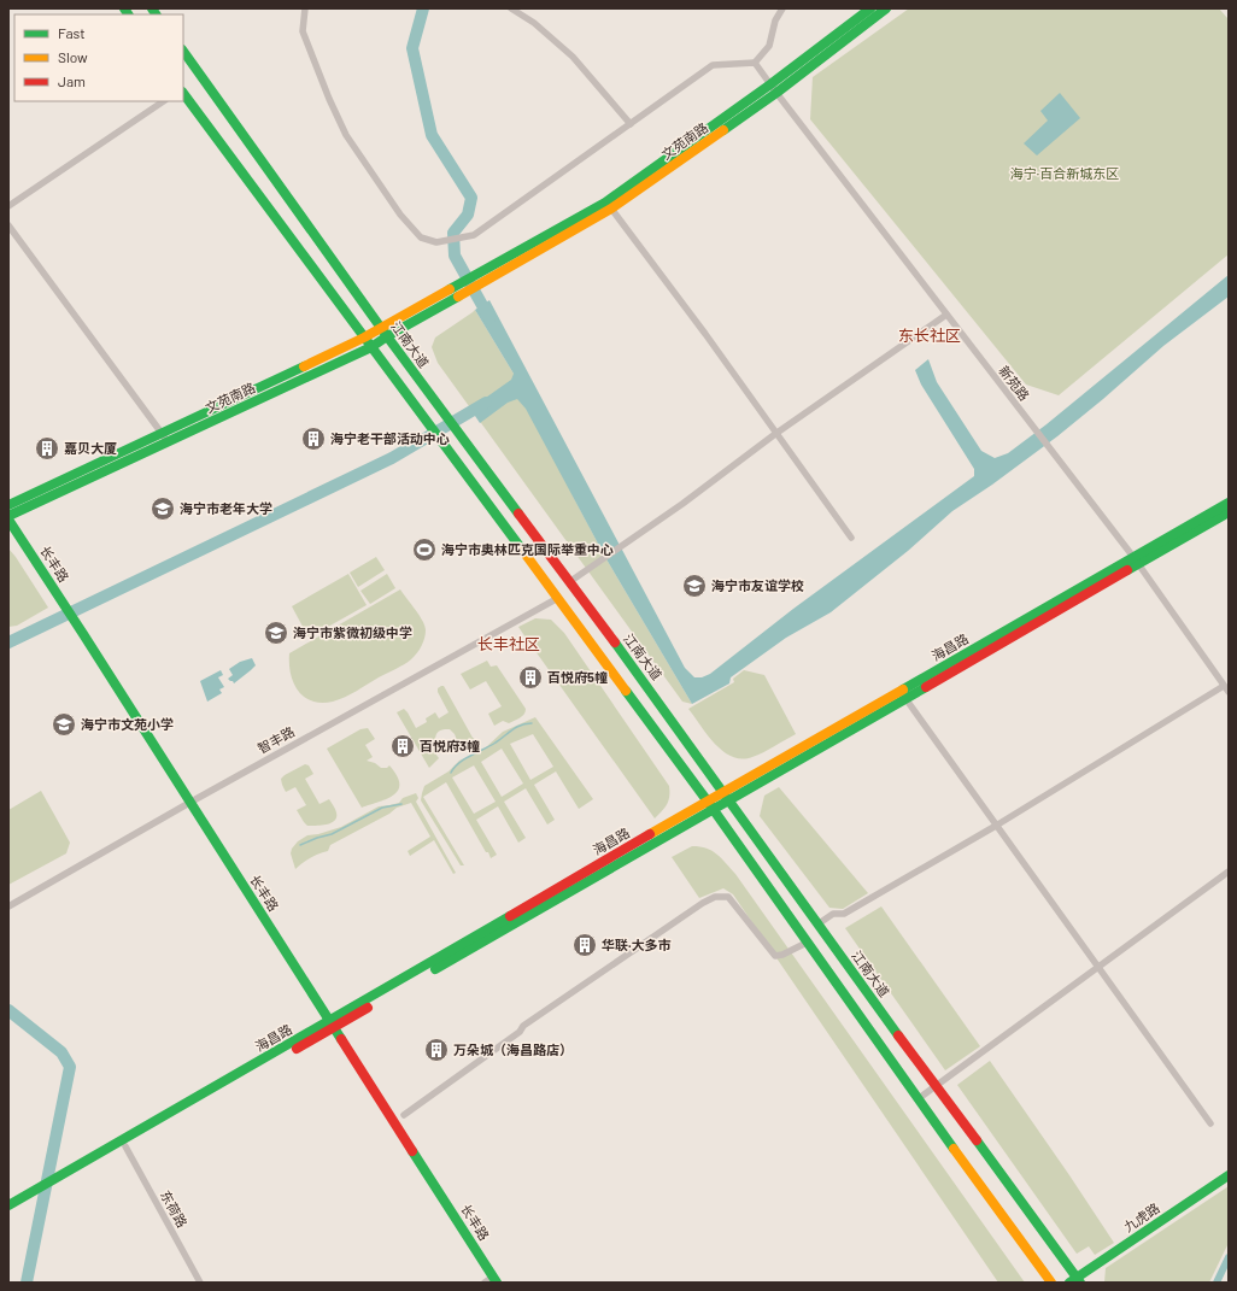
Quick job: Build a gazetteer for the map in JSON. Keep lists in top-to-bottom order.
{
  "streets": {
    "main road": [
      "文苑南路",
      "江南大道",
      "长丰路",
      "海昌路",
      "九虎路"
    ],
    "street": ["新苑路", "智丰路", "东荷路"]
  },
  "crossings": [
    ["文苑南路", "江南大道"],
    ["文苑南路", "新苑路"],
    ["文苑南路", "长丰路"],
    ["江南大道", "海昌路"],
    ["江南大道", "九虎路"],
    ["新苑路", "海昌路"],
    ["长丰路", "海昌路"],
    ["长丰路", "智丰路"],
    ["海昌路", "东荷路"]
  ],
  "districts": ["东长社区", "长丰社区"],
  "parks": ["海宁·百合新城东区"],
  "places": {
    "building": [
      "海宁老干部活动中心",
      "嘉贝大厦",
      "百悦府5幢",
      "百悦府3幢",
      "华联·大多市",
      "万朵城（海昌路店）"
    ],
    "school or university": [
      "海宁市老年大学",
      "海宁市友谊学校",
      "海宁市紫微初级中学",
      "海宁市文苑小学"
    ],
    "sports": ["海宁市奥林匹克国际举重中心"]
  },
  "legend": ["Fast", "Slow", "Jam"]
}
